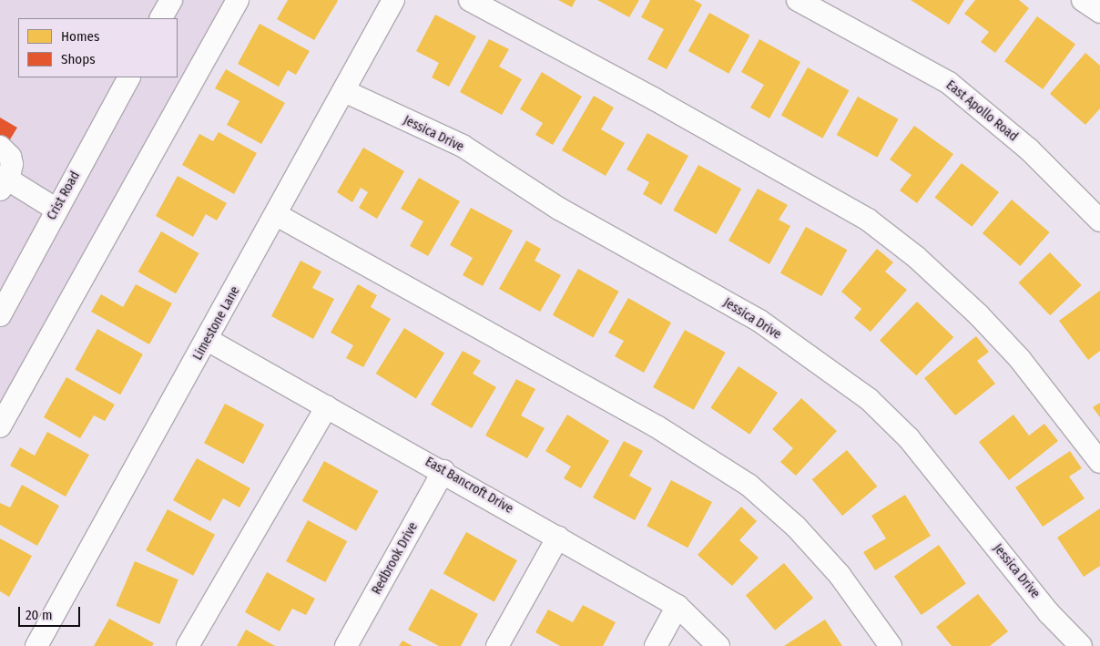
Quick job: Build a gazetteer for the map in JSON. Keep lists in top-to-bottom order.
{
  "streets": {
    "street": [
      "East Apollo Road",
      "Jessica Drive",
      "Crist Road",
      "Limestone Lane",
      "East Bancroft Drive",
      "Redbrook Drive"
    ]
  },
  "crossings": [
    ["Jessica Drive", "Limestone Lane"],
    ["Limestone Lane", "East Bancroft Drive"],
    ["East Bancroft Drive", "Redbrook Drive"]
  ],
  "legend": ["Homes", "Shops"],
  "scale_bar": "20 m"
}
